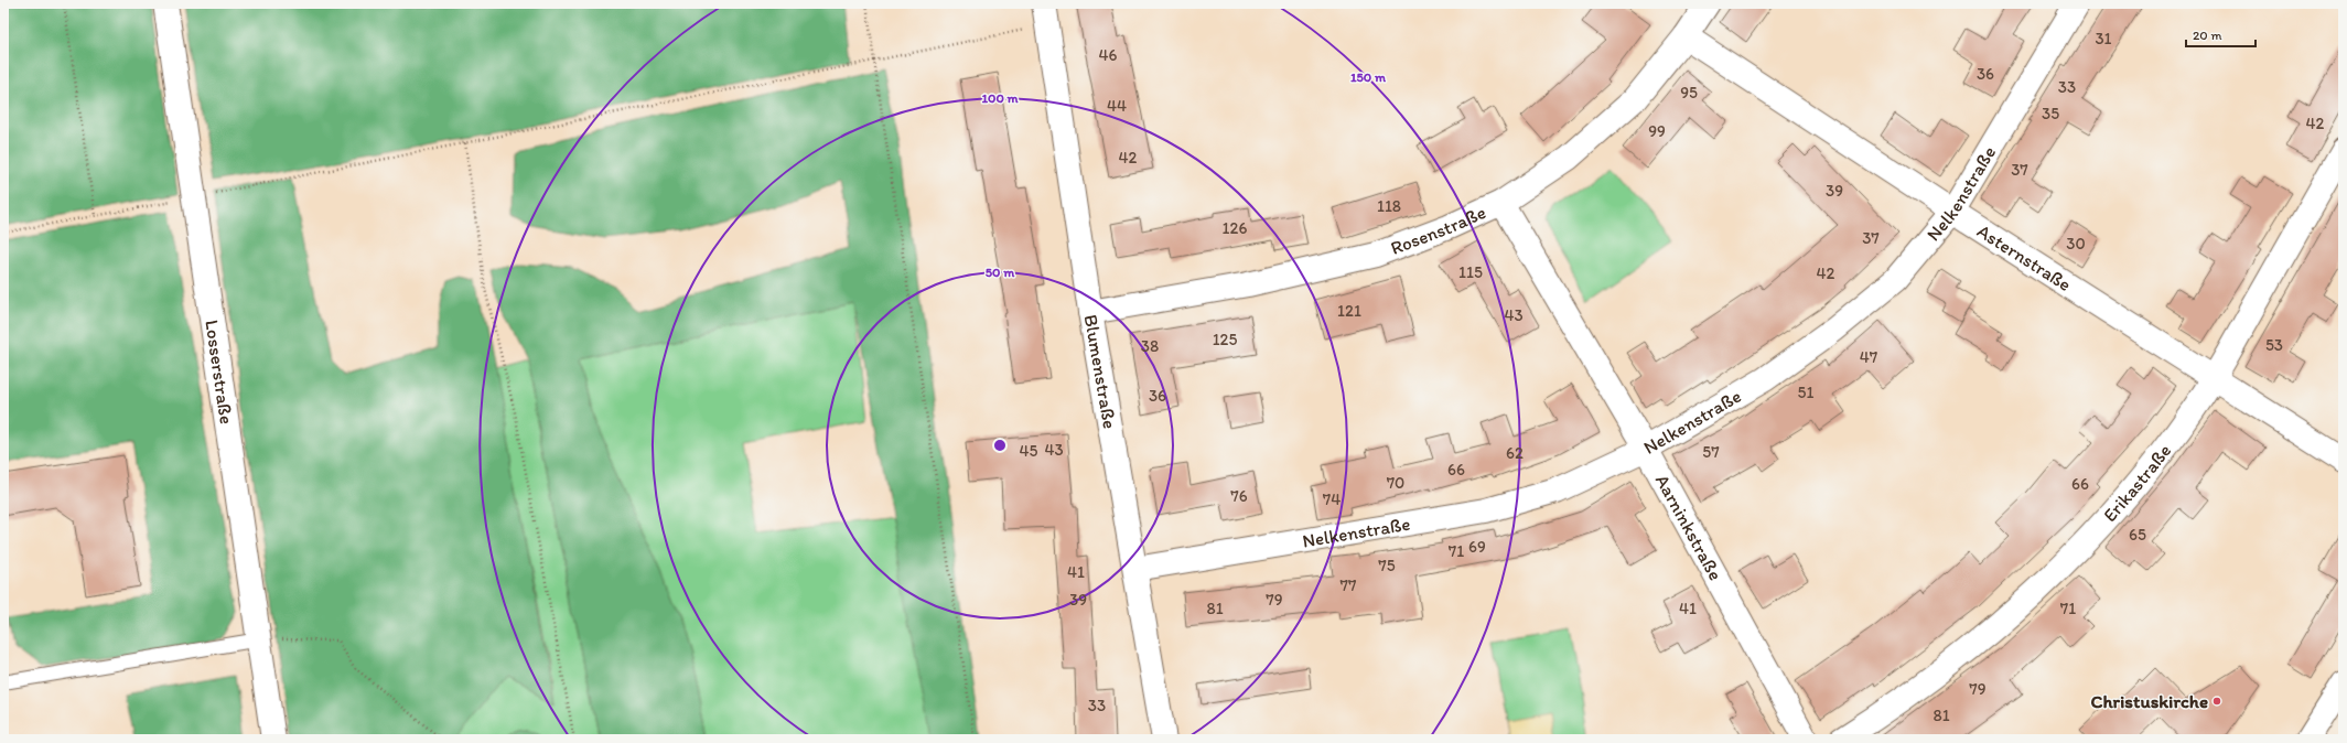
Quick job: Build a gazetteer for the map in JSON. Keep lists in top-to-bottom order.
{
  "streets": {
    "street": [
      "Nelkenstraße",
      "Rosenstraße",
      "Asternstraße",
      "Losserstraße",
      "Blumenstraße",
      "Erikastraße",
      "Aarninkstraße"
    ]
  },
  "crossings": [
    ["Nelkenstraße", "Asternstraße"],
    ["Nelkenstraße", "Blumenstraße"],
    ["Nelkenstraße", "Aarninkstraße"],
    ["Rosenstraße", "Asternstraße"],
    ["Rosenstraße", "Blumenstraße"],
    ["Rosenstraße", "Aarninkstraße"],
    ["Asternstraße", "Erikastraße"]
  ],
  "places": ["Christuskirche"],
  "house_numbers": [
    "31",
    "46",
    "36",
    "33",
    "95",
    "44",
    "35",
    "42",
    "99",
    "42",
    "37",
    "39",
    "118",
    "126",
    "37",
    "30",
    "115",
    "42",
    "121",
    "43",
    "125",
    "53",
    "38",
    "47",
    "51",
    "36",
    "43",
    "45",
    "57",
    "62",
    "66",
    "70",
    "66",
    "76",
    "74",
    "65",
    "69",
    "71",
    "75",
    "41",
    "77",
    "39",
    "79",
    "81",
    "41",
    "71",
    "79",
    "33",
    "81"
  ],
  "scale_bar": "20 m",
  "rings": ["150 m", "100 m", "50 m"]
}
